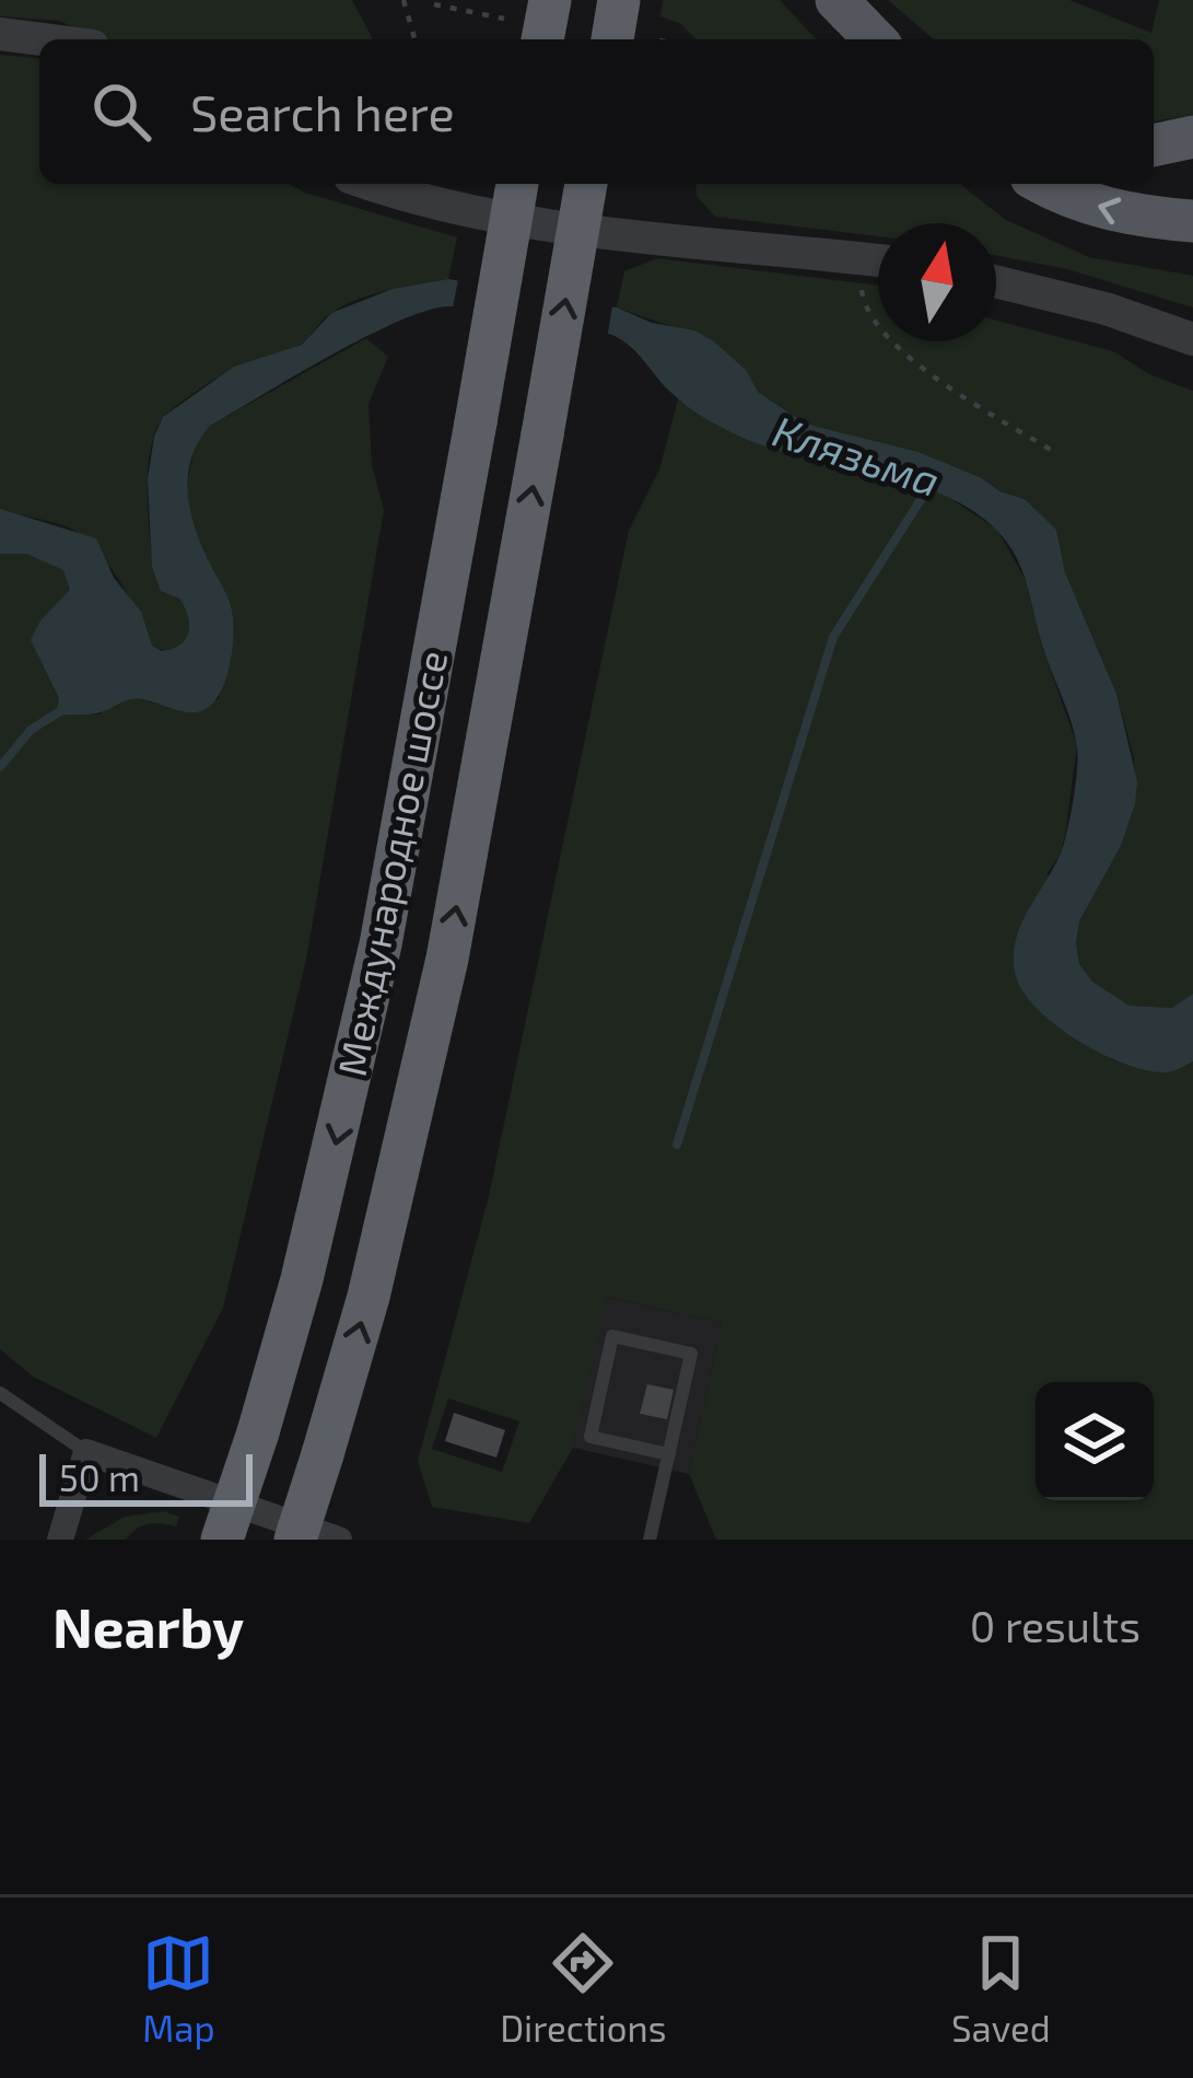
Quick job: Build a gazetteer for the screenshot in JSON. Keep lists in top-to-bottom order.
{
  "streets": {
    "highway": ["Международное шоссе"]
  },
  "water": ["Клязьма"],
  "scale_bar": "50 m",
  "north": "top",
  "page": {
    "search": "Search here",
    "scale": "50 m",
    "heading": ["Nearby", "0 results"],
    "nav": ["Map", "Directions", "Saved"]
  }
}
